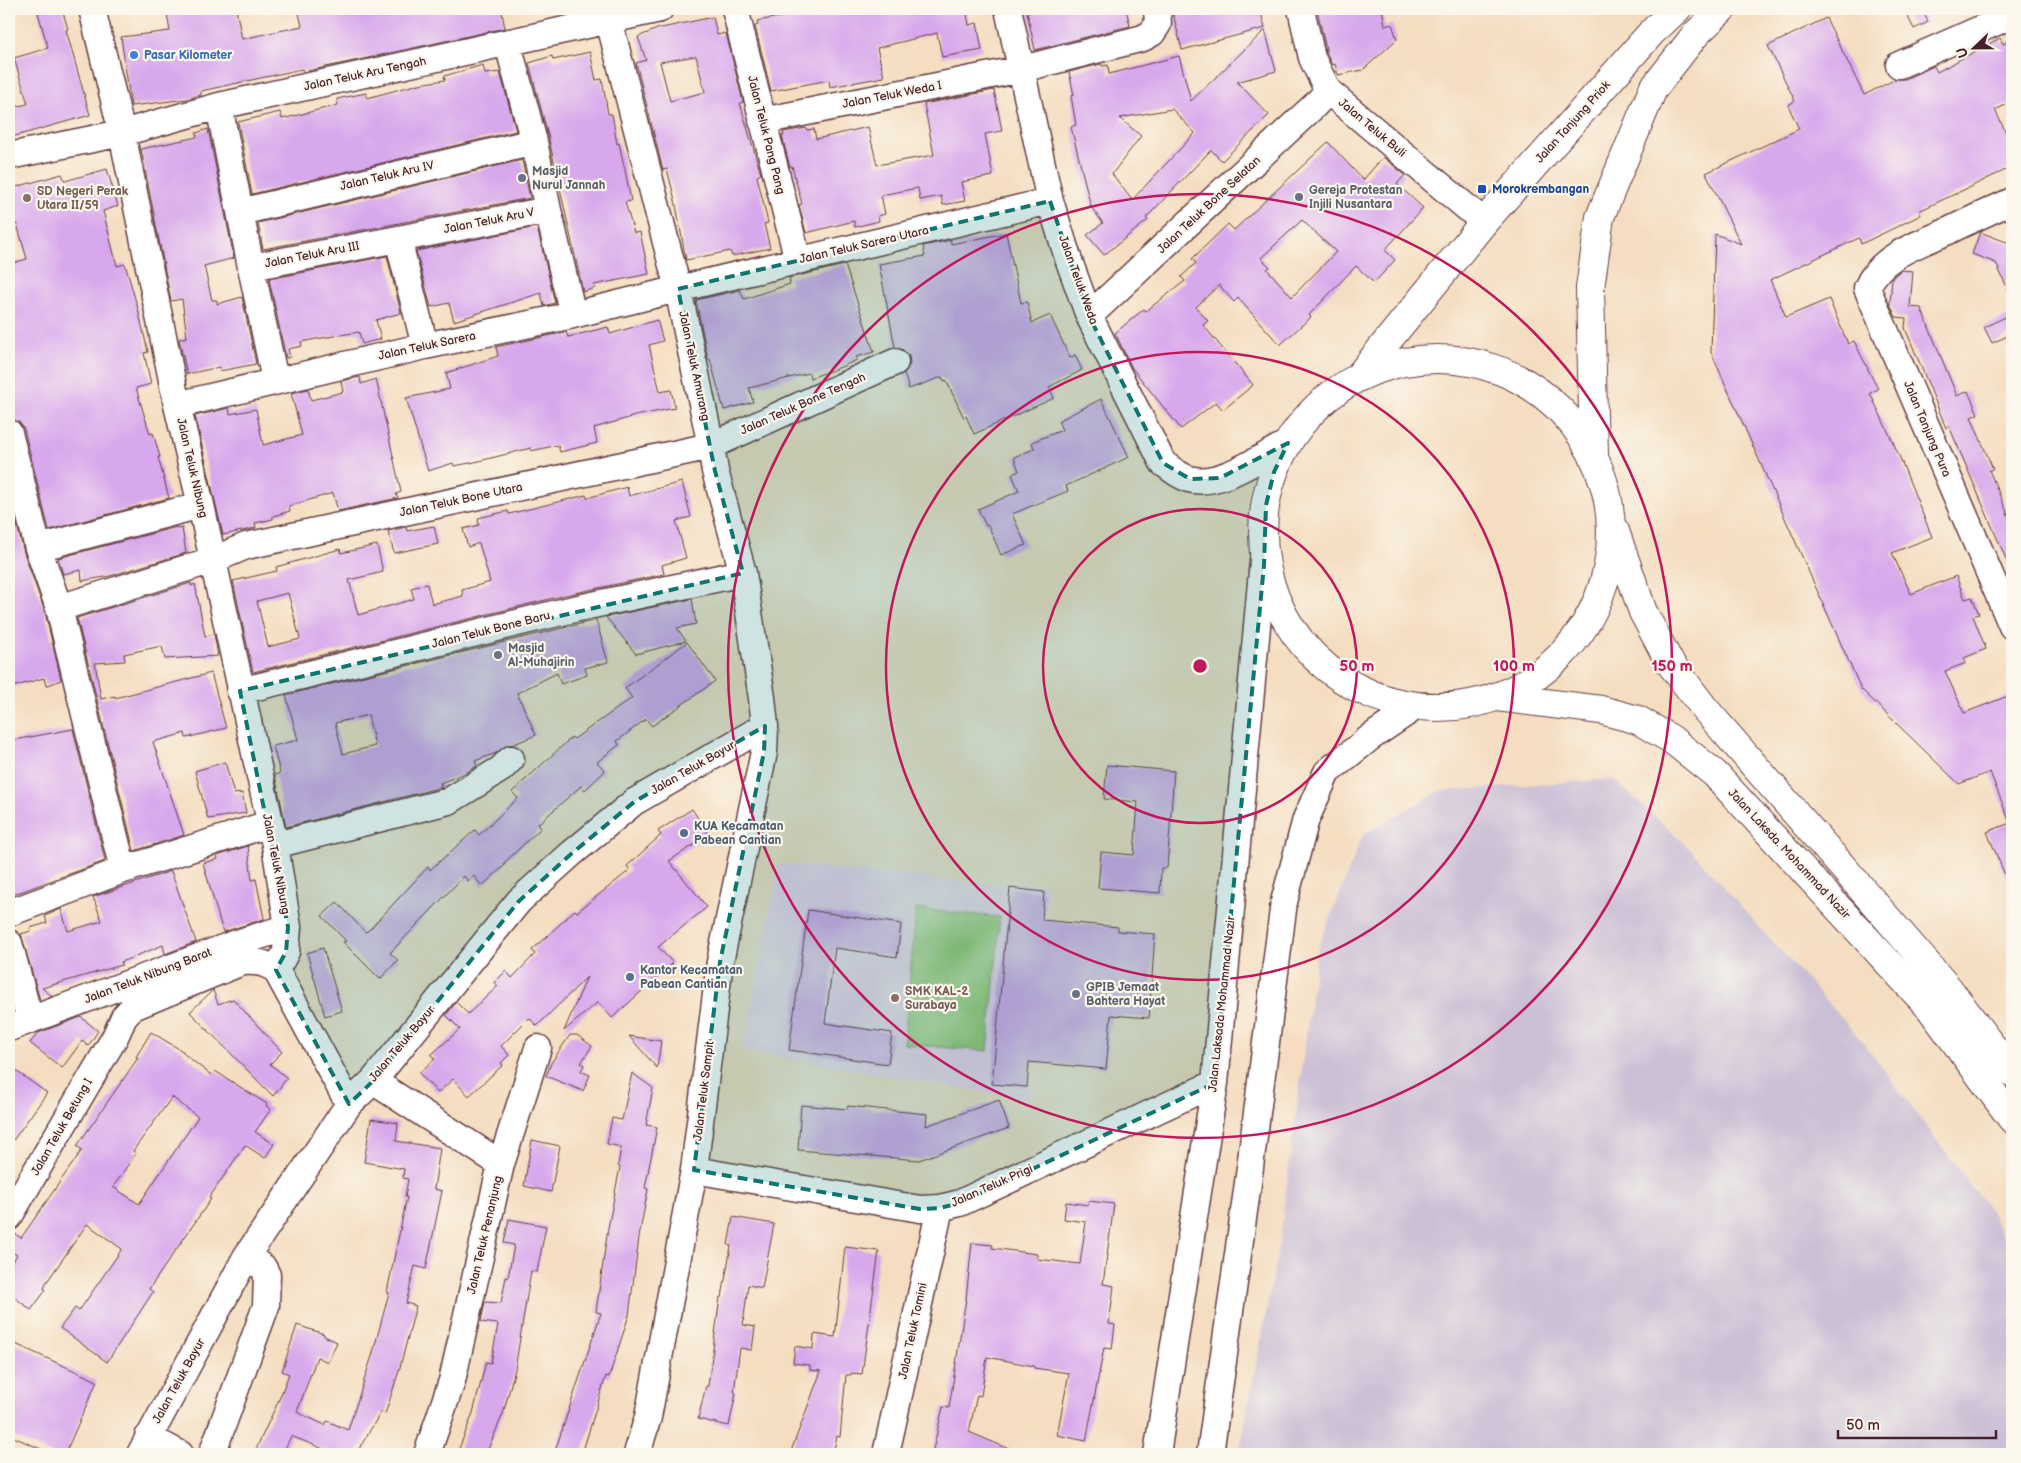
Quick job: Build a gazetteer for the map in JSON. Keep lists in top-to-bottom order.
{
  "streets": {
    "main road": ["Jalan Tanjung Priok", "Jalan Laksda. Mohammad Nazir"],
    "street": [
      "Jalan Teluk Aru Tengah",
      "Jalan Teluk Weda I",
      "Jalan Teluk Buli",
      "Jalan Teluk Pang Pang",
      "Jalan Teluk Aru IV",
      "Jalan Teluk Bone Selatan",
      "Jalan Teluk Aru V",
      "Jalan Teluk Sarera Utara",
      "Jalan Teluk Aru III",
      "Jalan Teluk Weda",
      "Jalan Teluk Sarera",
      "Jalan Teluk Amurang",
      "Jalan Teluk Bone Tengah",
      "Jalan Tanjung Pura",
      "Jalan Teluk Nibung",
      "Jalan Teluk Bone Utara",
      "Jalan Teluk Bone Baru",
      "Jalan Teluk Bayur",
      "Jalan Teluk Nibung Barat",
      "Jalan Laksada Mohammad Nazir",
      "Jalan Teluk Sampit",
      "Jalan Teluk Betung I",
      "Jalan Teluk Prigi",
      "Jalan Teluk Penanjung",
      "Jalan Teluk Tomini"
    ]
  },
  "crossings": [
    ["Jalan Teluk Aru Tengah", "Jalan Teluk Aru V"],
    ["Jalan Teluk Aru Tengah", "Jalan Teluk Amurang"],
    ["Jalan Teluk Aru Tengah", "Jalan Teluk Nibung"],
    ["Jalan Teluk Weda I", "Jalan Teluk Pang Pang"],
    ["Jalan Teluk Weda I", "Jalan Teluk Weda"],
    ["Jalan Tanjung Priok", "Jalan Teluk Buli"],
    ["Jalan Teluk Buli", "Jalan Teluk Bone Selatan"],
    ["Jalan Teluk Pang Pang", "Jalan Teluk Sarera Utara"],
    ["Jalan Teluk Aru IV", "Jalan Teluk Aru V"],
    ["Jalan Teluk Bone Selatan", "Jalan Teluk Weda"],
    ["Jalan Teluk Aru V", "Jalan Teluk Aru III"],
    ["Jalan Teluk Sarera Utara", "Jalan Teluk Weda"],
    ["Jalan Teluk Sarera Utara", "Jalan Teluk Sarera"],
    ["Jalan Teluk Sarera Utara", "Jalan Teluk Amurang"],
    ["Jalan Teluk Aru III", "Jalan Teluk Sarera"],
    ["Jalan Teluk Sarera", "Jalan Teluk Amurang"],
    ["Jalan Teluk Sarera", "Jalan Teluk Nibung"],
    ["Jalan Teluk Amurang", "Jalan Teluk Bone Tengah"],
    ["Jalan Teluk Amurang", "Jalan Teluk Bone Utara"],
    ["Jalan Teluk Amurang", "Jalan Teluk Bone Baru"],
    ["Jalan Teluk Amurang", "Jalan Teluk Bayur"],
    ["Jalan Teluk Amurang", "Jalan Teluk Sampit"],
    ["Jalan Teluk Bone Tengah", "Jalan Teluk Bone Utara"],
    ["Jalan Teluk Nibung", "Jalan Teluk Bone Utara"],
    ["Jalan Teluk Nibung", "Jalan Teluk Bone Baru"],
    ["Jalan Teluk Nibung", "Jalan Teluk Nibung Barat"],
    ["Jalan Teluk Nibung", "Jalan Teluk Betung I"],
    ["Jalan Teluk Bayur", "Jalan Teluk Sampit"],
    ["Jalan Teluk Bayur", "Jalan Teluk Penanjung"],
    ["Jalan Laksada Mohammad Nazir", "Jalan Teluk Prigi"],
    ["Jalan Teluk Sampit", "Jalan Teluk Prigi"],
    ["Jalan Teluk Prigi", "Jalan Teluk Tomini"]
  ],
  "places": {
    "other": [
      "Pasar Kilometer",
      "Masjid Nurul Jannah",
      "Gereja Protestan Injili Nusantara",
      "SD Negeri Perak Utara II/59",
      "Masjid Al-Muhajirin",
      "KUA Kecamatan Pabean Cantian",
      "Kantor Kecamatan Pabean Cantian",
      "GPIB Jemaat Bahtera Hayat",
      "SMK KAL-2 Surabaya"
    ],
    "transit": ["Morokrembangan"]
  },
  "scale_bar": "50 m",
  "north": "left",
  "rings": ["50 m", "100 m", "150 m"]
}
